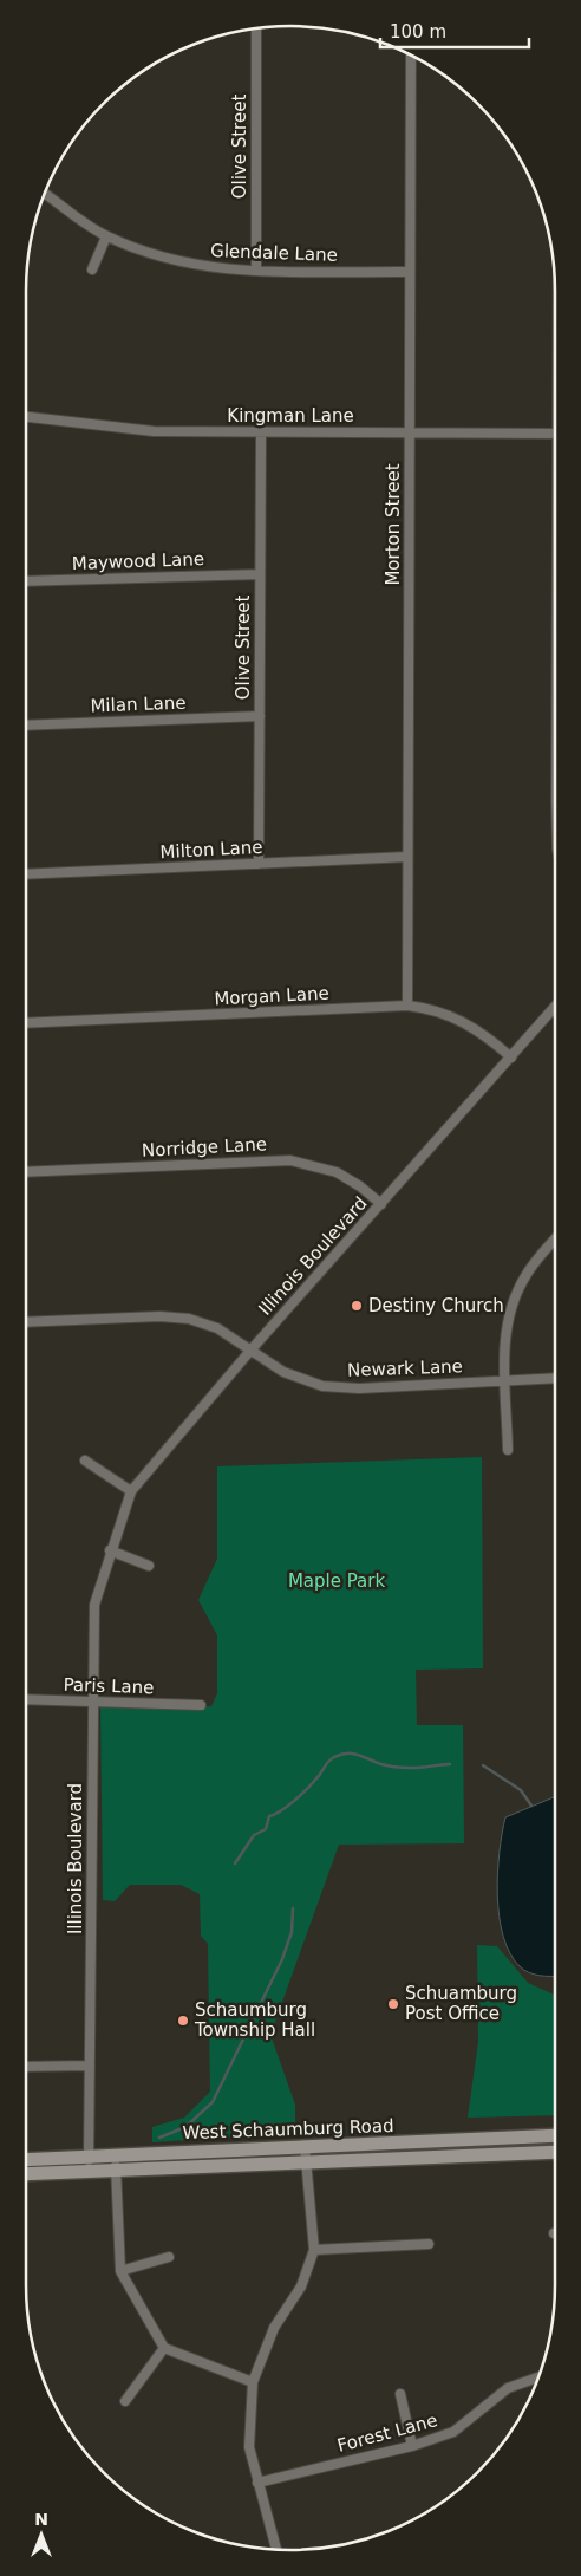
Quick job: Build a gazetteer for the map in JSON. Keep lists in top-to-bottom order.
{
  "streets": {
    "main road": ["West Schaumburg Road"],
    "street": [
      "Olive Street",
      "Glendale Lane",
      "Kingman Lane",
      "Morton Street",
      "Maywood Lane",
      "Milan Lane",
      "Milton Lane",
      "Morgan Lane",
      "Norridge Lane",
      "Illinois Boulevard",
      "Newark Lane",
      "Paris Lane",
      "Forest Lane"
    ]
  },
  "crossings": [
    ["Olive Street", "Glendale Lane"],
    ["Olive Street", "Kingman Lane"],
    ["Olive Street", "Maywood Lane"],
    ["Olive Street", "Milan Lane"],
    ["Olive Street", "Milton Lane"],
    ["Glendale Lane", "Morton Street"],
    ["Kingman Lane", "Morton Street"],
    ["Morton Street", "Milton Lane"],
    ["Morton Street", "Morgan Lane"],
    ["Morgan Lane", "Illinois Boulevard"],
    ["Norridge Lane", "Illinois Boulevard"],
    ["Illinois Boulevard", "Newark Lane"],
    ["Illinois Boulevard", "Paris Lane"],
    ["Illinois Boulevard", "West Schaumburg Road"]
  ],
  "parks": ["Maple Park"],
  "places": ["Destiny Church", "Schuamburg Post Office", "Schaumburg Township Hall"],
  "scale_bar": "100 m",
  "north": "top"
}
